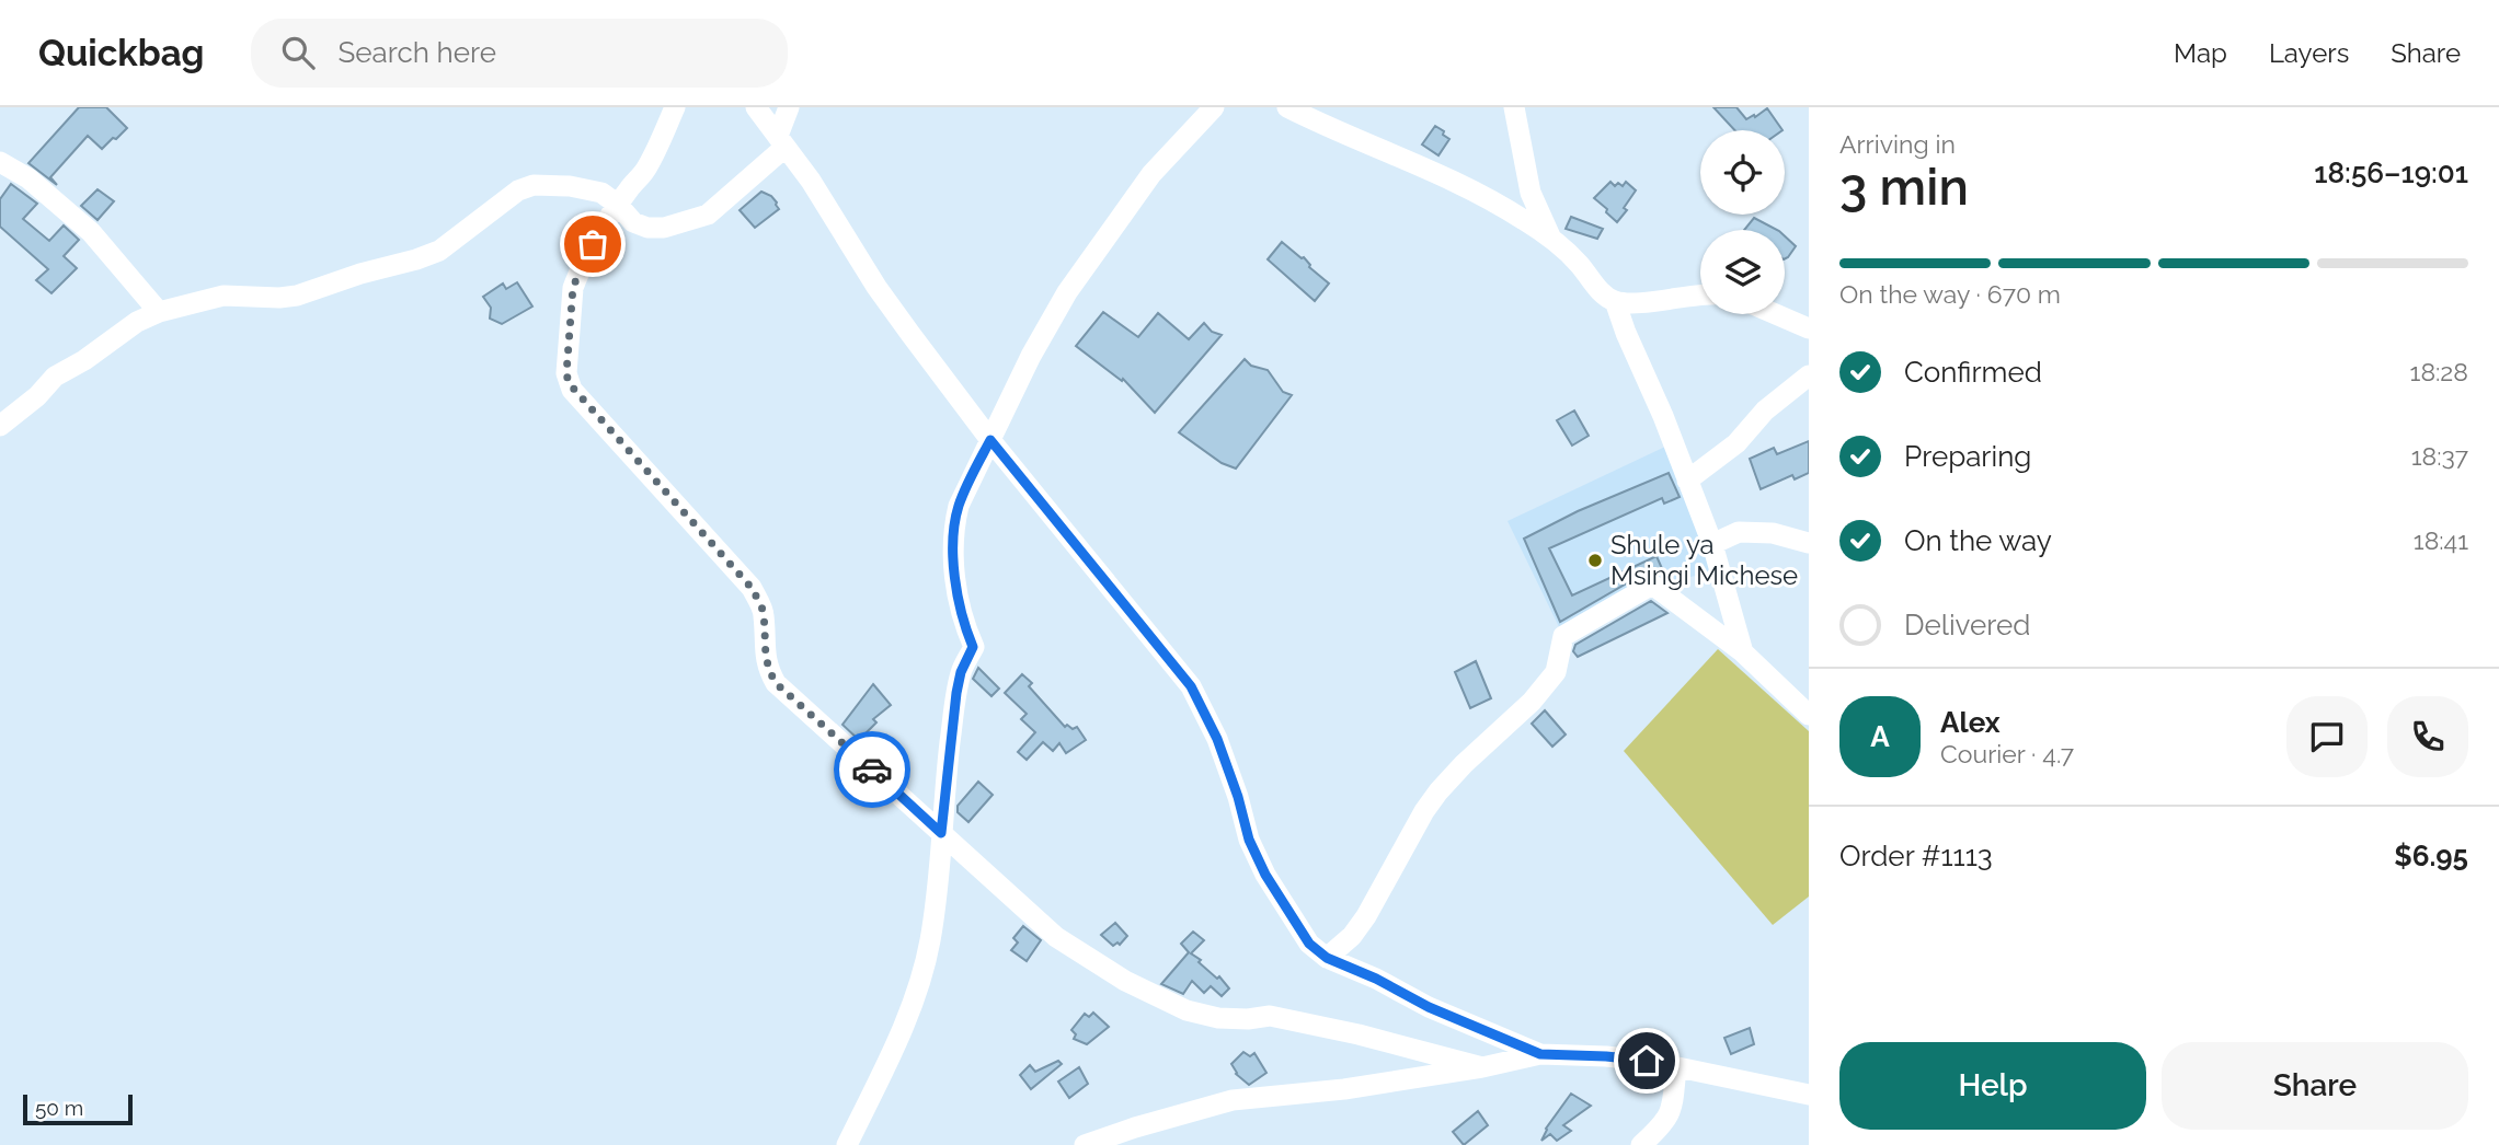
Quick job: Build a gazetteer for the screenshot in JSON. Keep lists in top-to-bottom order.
{
  "places": ["Shule ya Msingi Michese"],
  "scale_bar": "50 m",
  "page": {
    "header": "Quickbag",
    "search": "Search here",
    "nav": ["Map", "Layers", "Share"],
    "heading": ["3 min", "Arriving in", "18:56–19:01"],
    "panel": [
      "Alex",
      "Courier · 4.7",
      "Order #1113",
      "$6.95"
    ],
    "bar": "On the way · 670 m",
    "list": [
      ["Confirmed", "18:28"],
      ["Preparing", "18:37"],
      ["On the way", "18:41"],
      "Delivered"
    ],
    "round": "A",
    "buttons": ["Help", "Share"],
    "scale": "50 m"
  }
}
